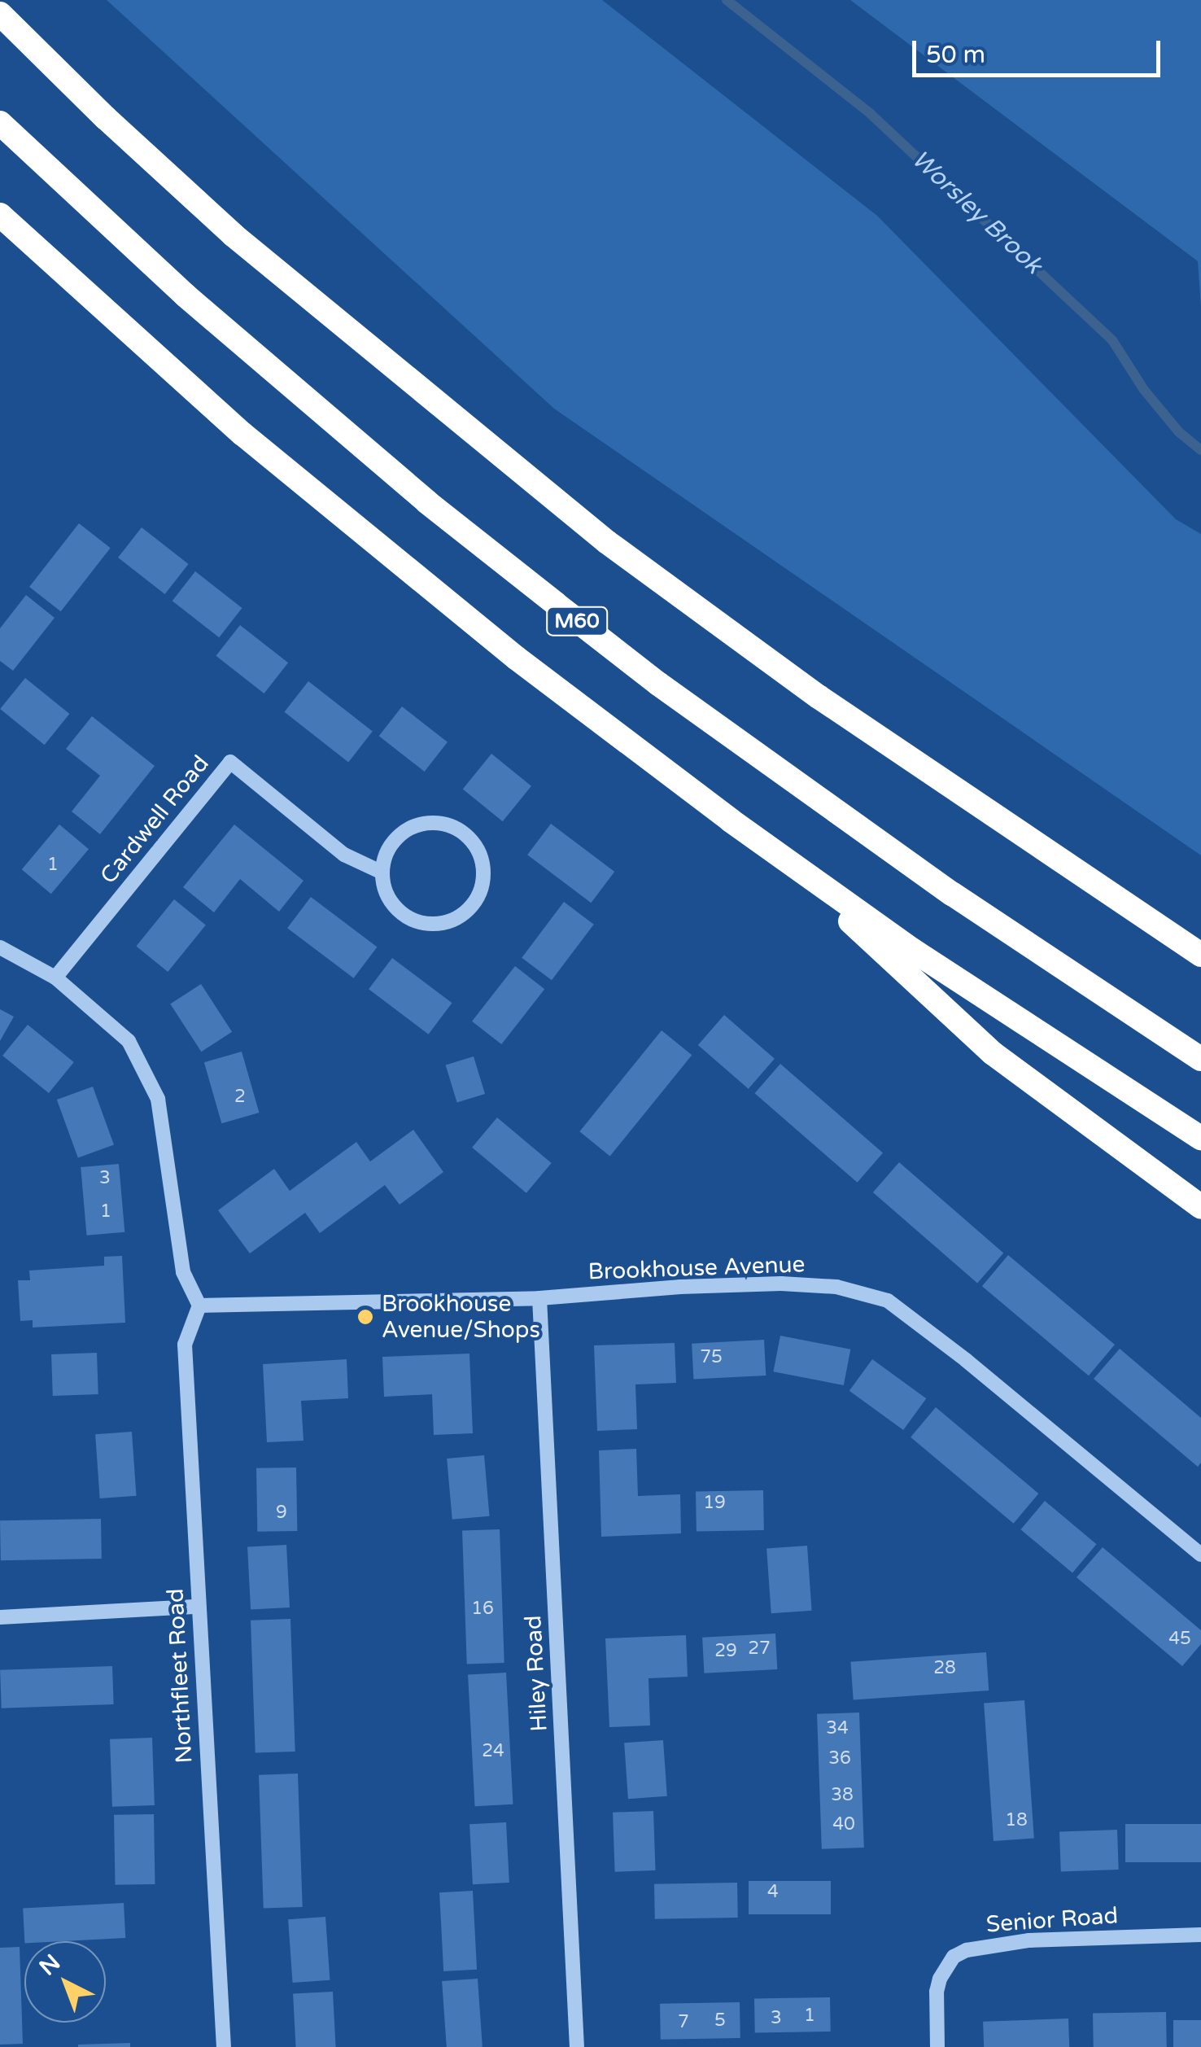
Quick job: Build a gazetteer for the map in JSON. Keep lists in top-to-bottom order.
{
  "streets": {
    "highway": ["M60"],
    "street": [
      "Cardwell Road",
      "Brookhouse Avenue",
      "Hiley Road",
      "Northfleet Road",
      "Senior Road"
    ]
  },
  "crossings": [
    ["Brookhouse Avenue", "Hiley Road"],
    ["Brookhouse Avenue", "Northfleet Road"]
  ],
  "water": ["Worsley Brook"],
  "places": ["Brookhouse Avenue/Shops"],
  "house_numbers": [
    "1",
    "2",
    "3",
    "1",
    "75",
    "19",
    "9",
    "16",
    "45",
    "27",
    "29",
    "28",
    "34",
    "24",
    "36",
    "38",
    "18",
    "40",
    "4",
    "1",
    "3",
    "5",
    "7"
  ],
  "scale_bar": "50 m",
  "north": "top left"
}
